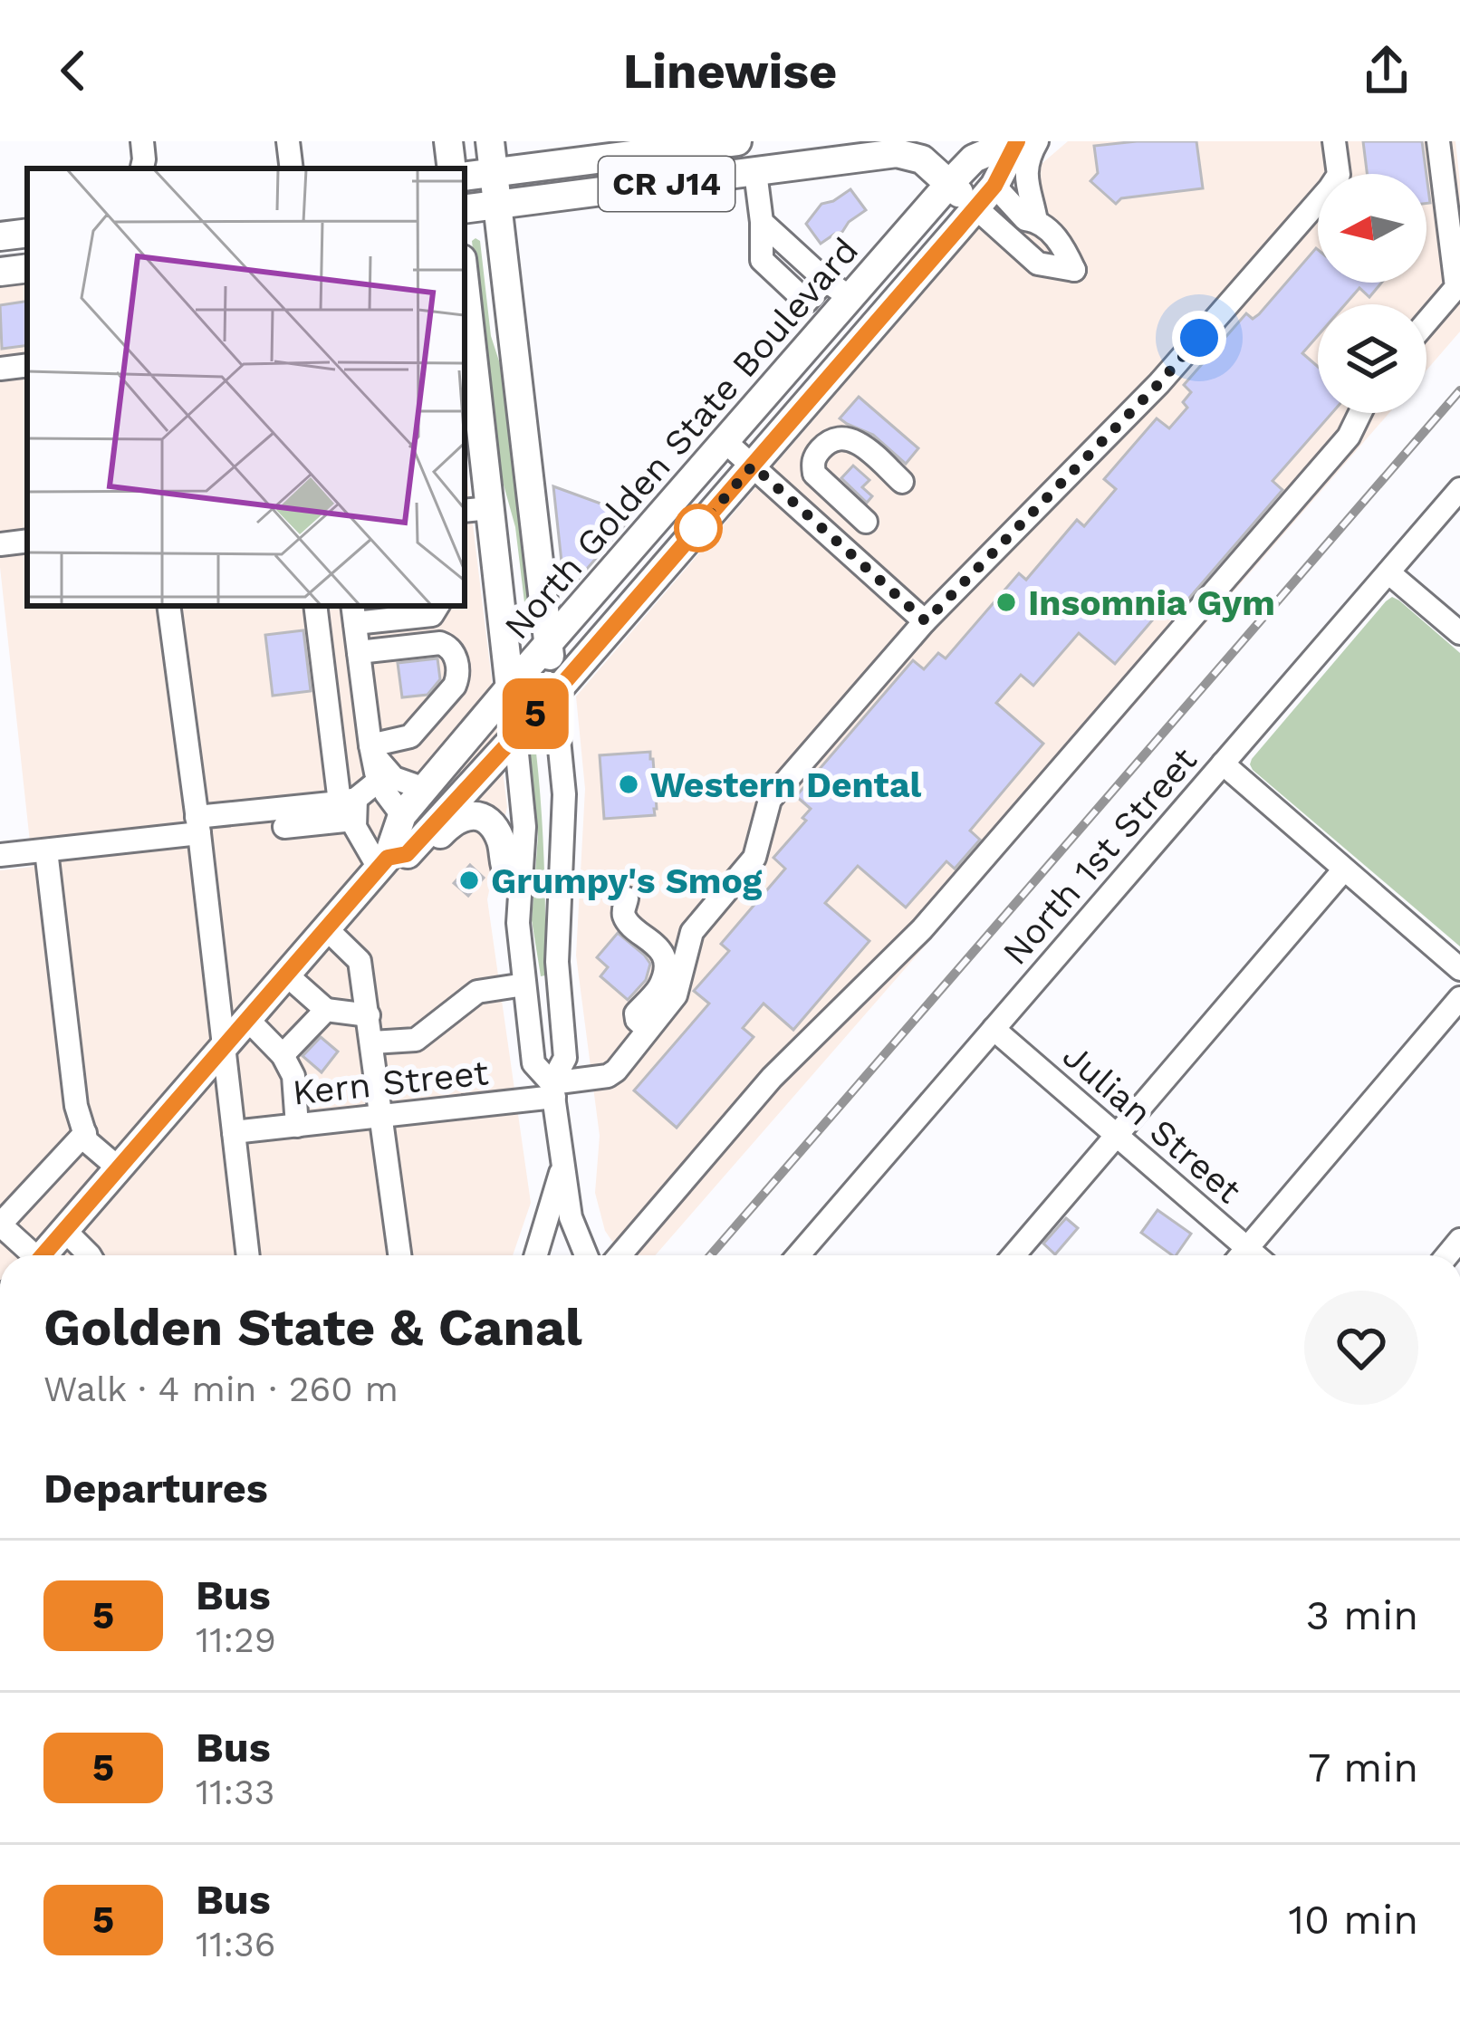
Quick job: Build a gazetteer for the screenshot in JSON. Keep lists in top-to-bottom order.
{
  "streets": {
    "main road": ["CR J14", "North Golden State Boulevard"],
    "street": ["North 1st Street", "Kern Street", "Julian Street"]
  },
  "crossings": [
    ["CR J14", "North Golden State Boulevard"],
    ["North 1st Street", "Julian Street"]
  ],
  "places": ["Insomnia Gym", "Western Dental", "Grumpy's Smog"],
  "lines": ["bus line 5"],
  "north": "left",
  "page": {
    "header": "Linewise",
    "on_map": "5",
    "heading": [
      ["Golden State & Canal", "Walk · 4 min · 260 m"],
      "Departures"
    ],
    "list": [
      {
        "mark": "5",
        "name": "Bus",
        "note": "11:29",
        "value": "3 min"
      },
      {
        "mark": "5",
        "name": "Bus",
        "note": "11:33",
        "value": "7 min"
      },
      {
        "mark": "5",
        "name": "Bus",
        "note": "11:36",
        "value": "10 min"
      }
    ]
  }
}
